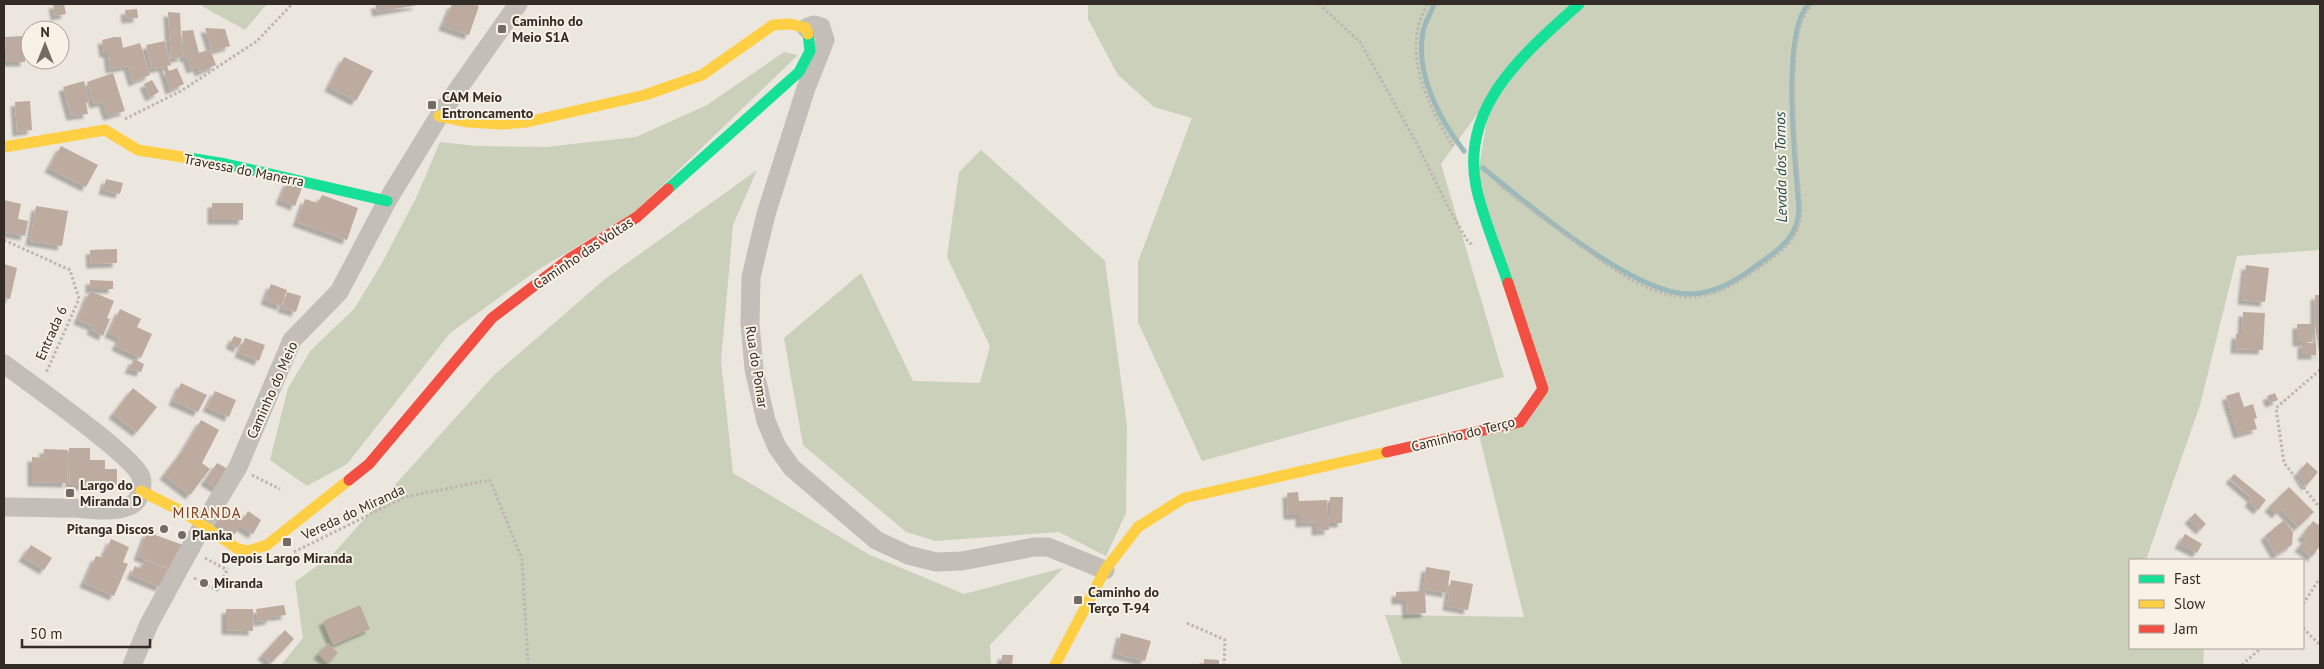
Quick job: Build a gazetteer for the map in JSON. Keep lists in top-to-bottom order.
{
  "streets": {
    "street": [
      "Travessa do Manerra",
      "Caminho das Voltas",
      "Rua do Pomar",
      "Caminho do Meio",
      "Caminho do Terço"
    ],
    "path": ["Entrada 6", "Vereda do Miranda"]
  },
  "crossings": [
    ["Travessa do Manerra", "Caminho do Meio"],
    ["Caminho das Voltas", "Rua do Pomar"],
    ["Rua do Pomar", "Caminho do Terço"]
  ],
  "districts": ["MIRANDA"],
  "water": ["Levada dos Tornos"],
  "places": {
    "transit": [
      "Caminho do Meio S1A",
      "CAM Meio Entroncamento",
      "Largo do Miranda D",
      "Depois Largo Miranda",
      "Caminho do Terço T-94"
    ],
    "other": ["Pitanga Discos", "Planka", "Miranda"]
  },
  "legend": ["Fast", "Slow", "Jam"],
  "scale_bar": "50 m",
  "north": "top"
}
